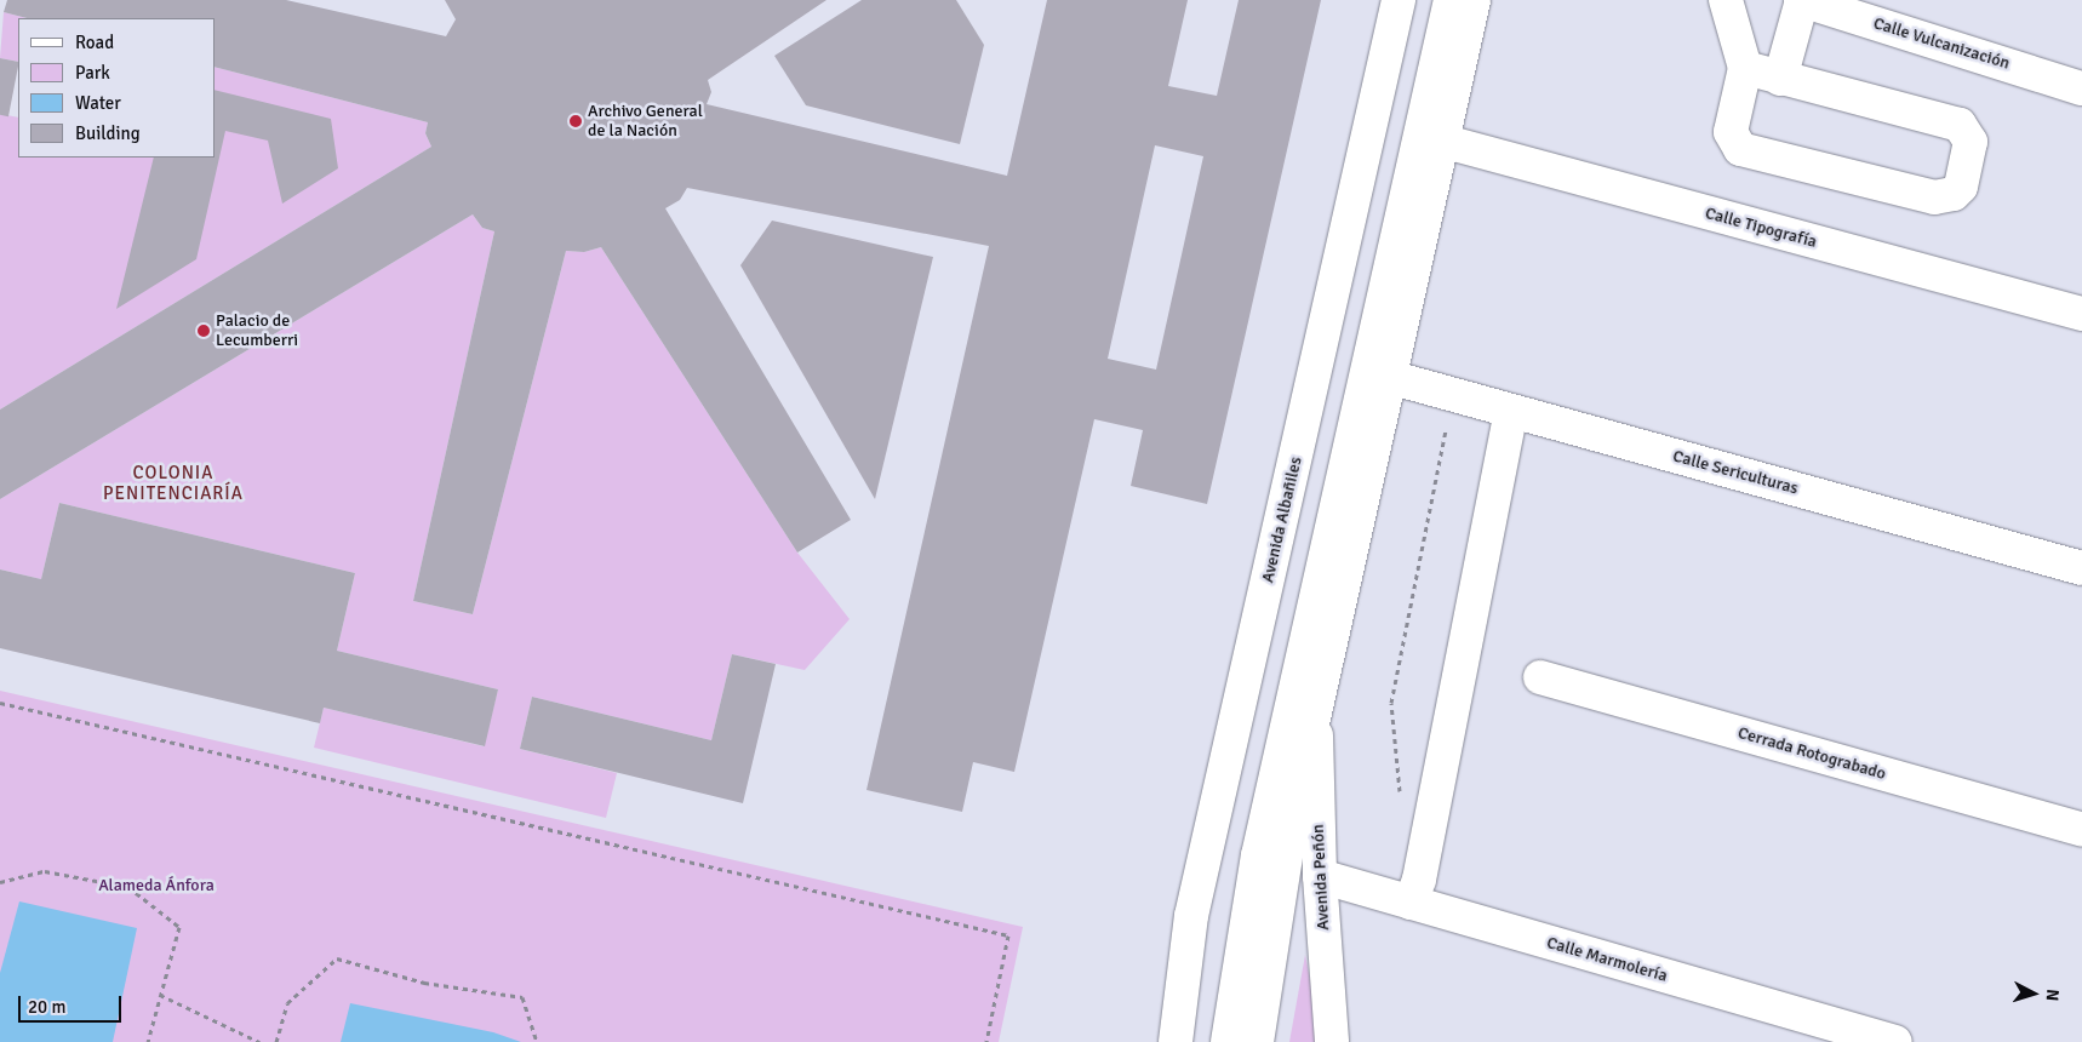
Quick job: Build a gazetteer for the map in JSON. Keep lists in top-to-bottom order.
{
  "streets": {
    "street": [
      "Calle Vulcanización",
      "Calle Tipografía",
      "Calle Sericulturas",
      "Avenida Albañiles",
      "Cerrada Rotograbado",
      "Avenida Peñón",
      "Calle Marmolería"
    ]
  },
  "crossings": [
    ["Avenida Peñón", "Calle Marmolería"]
  ],
  "districts": ["COLONIA PENITENCIARÍA"],
  "parks": ["Alameda Ánfora"],
  "places": ["Archivo General de la Nación", "Palacio de Lecumberri"],
  "legend": [
    "Road",
    "Park",
    "Water",
    "Building"
  ],
  "scale_bar": "20 m",
  "north": "right"
}
